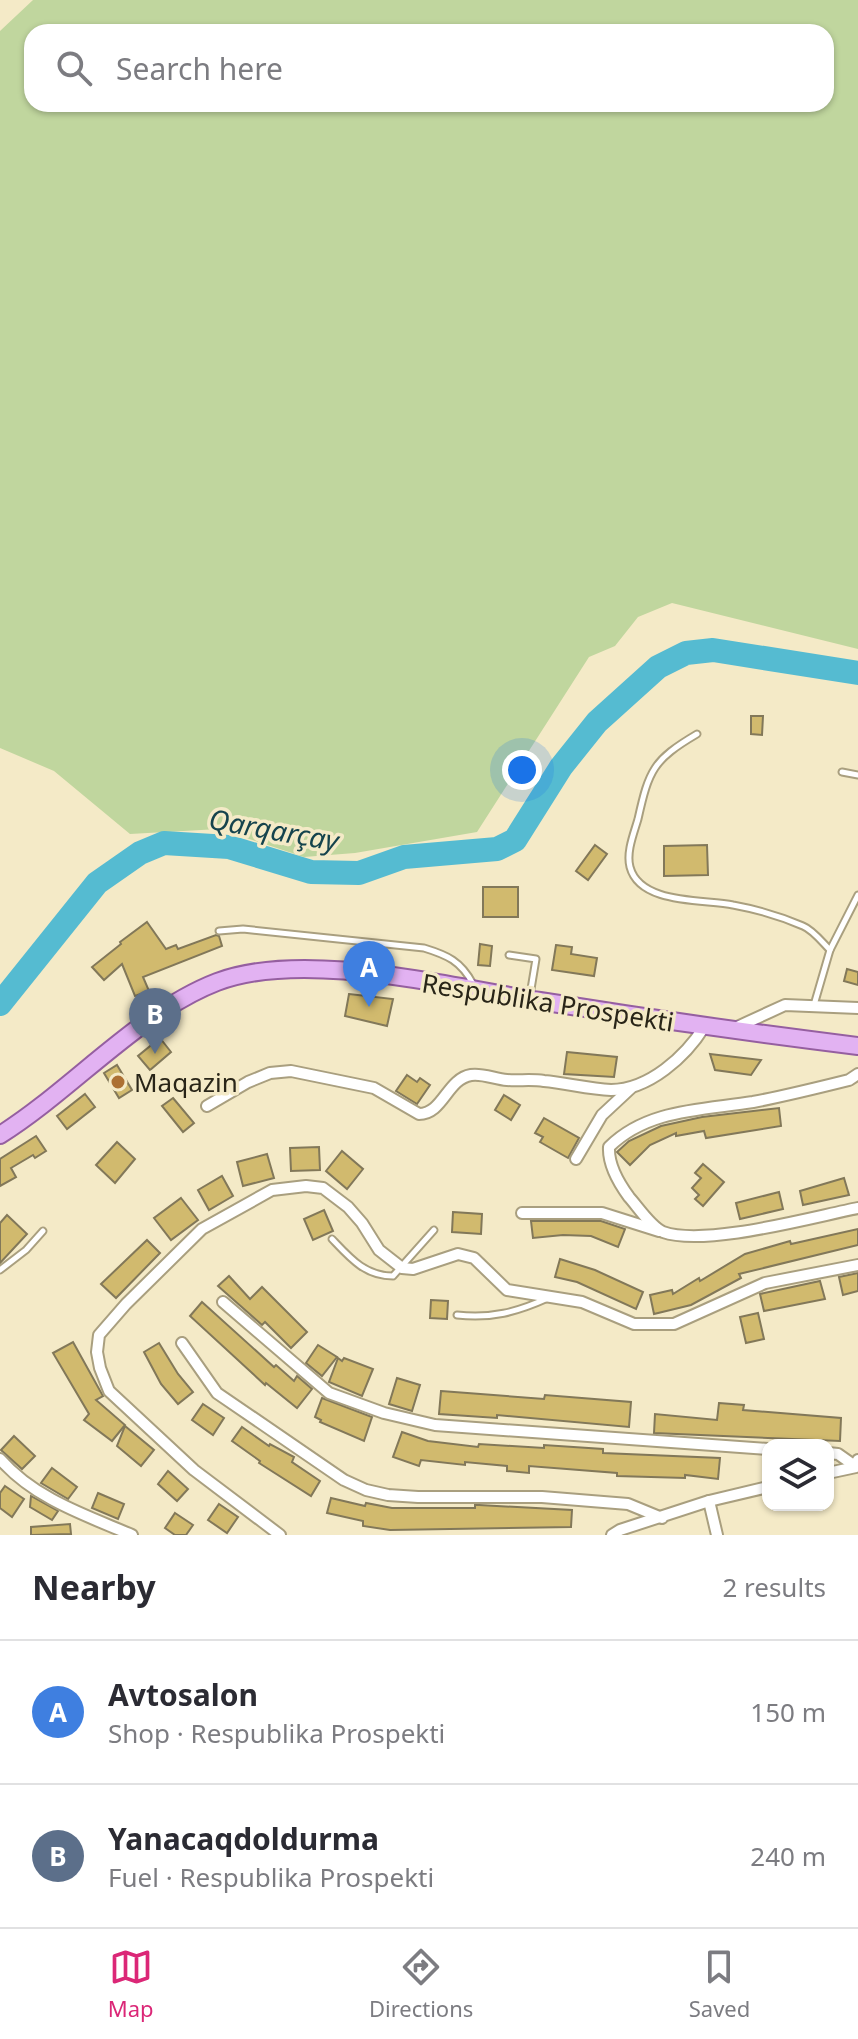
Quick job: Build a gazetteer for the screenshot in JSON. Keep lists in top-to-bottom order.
{
  "streets": {
    "main road": ["Respublika Prospekti"]
  },
  "water": ["Qarqarçay"],
  "places": ["Maqazin"],
  "page": {
    "search": "Search here",
    "pins": ["A", "B"],
    "heading": ["Nearby", "2 results"],
    "list": [
      {
        "mark": "A",
        "name": "Avtosalon",
        "note": "Shop · Respublika Prospekti",
        "value": "150 m"
      },
      {
        "mark": "B",
        "name": "Yanacaqdoldurma",
        "note": "Fuel · Respublika Prospekti",
        "value": "240 m"
      }
    ],
    "nav": ["Map", "Directions", "Saved"]
  }
}
